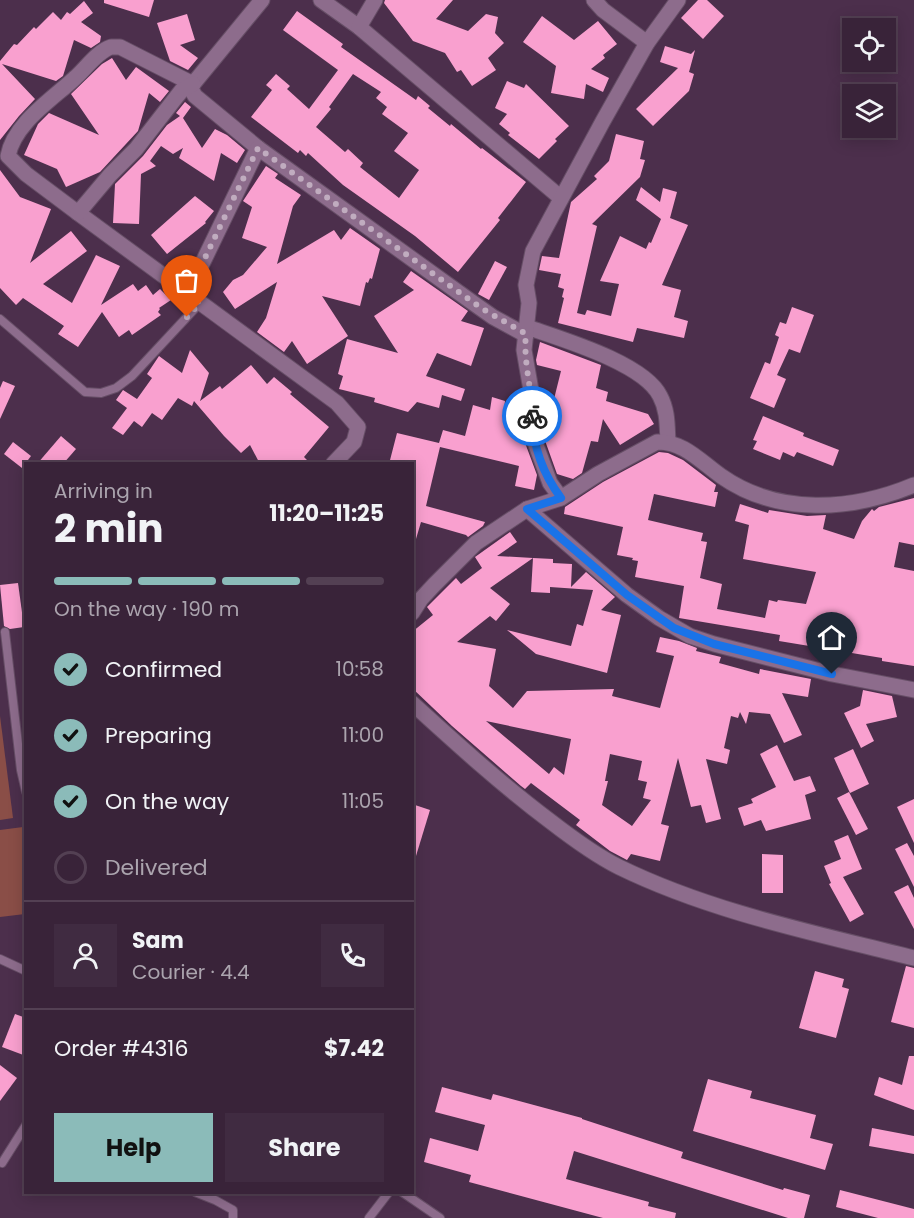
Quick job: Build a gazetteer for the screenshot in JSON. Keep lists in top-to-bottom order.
{
  "page": {
    "heading": ["2 min", "Arriving in", "11:20–11:25"],
    "panel": [
      "Sam",
      "Courier · 4.4",
      "Order #4316",
      "$7.42"
    ],
    "bar": "On the way · 190 m",
    "list": [
      ["Confirmed", "10:58"],
      ["Preparing", "11:00"],
      ["On the way", "11:05"],
      "Delivered"
    ],
    "buttons": ["Help", "Share"]
  }
}
